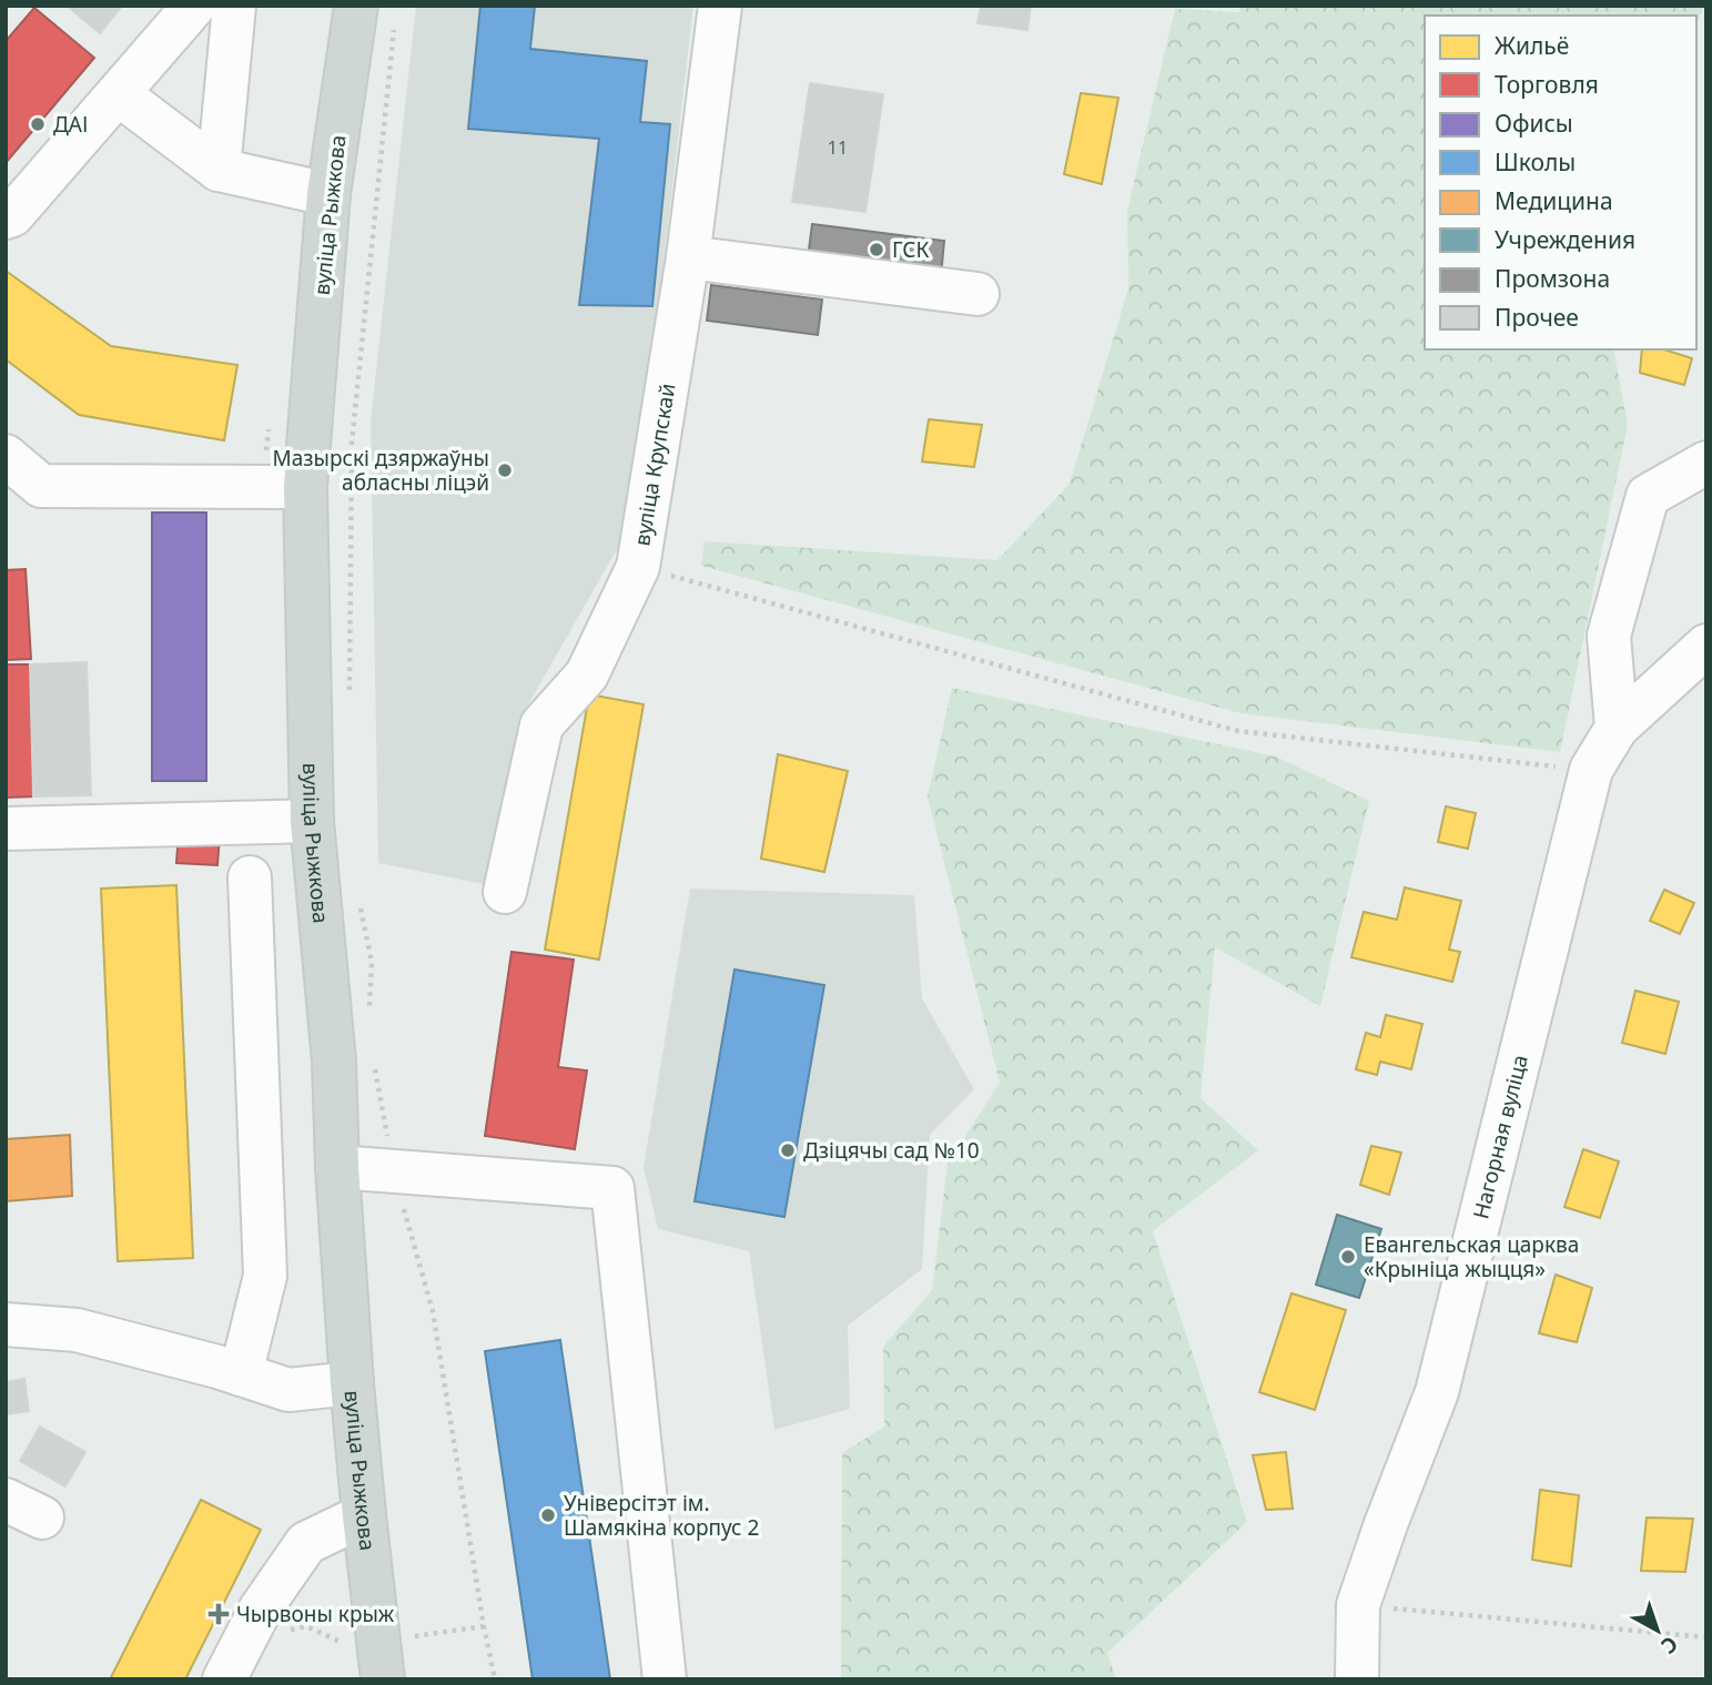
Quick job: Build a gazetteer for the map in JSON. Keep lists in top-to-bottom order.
{
  "streets": {
    "main road": ["вуліца Рыжкова"],
    "street": ["вуліца Крупскай", "Нагорная вуліца"]
  },
  "places": {
    "other": [
      "ДАІ",
      "ГСК",
      "Мазырскі дзяржаўны абласны ліцэй",
      "Дзіцячы сад №10",
      "Евангельская царква «Крыніца жыцця»",
      "Універсітэт ім. Шамякіна корпус 2"
    ],
    "health": ["Чырвоны крыж"]
  },
  "house_numbers": ["11"],
  "legend": [
    "Жильё",
    "Торговля",
    "Офисы",
    "Школы",
    "Медицина",
    "Учреждения",
    "Промзона",
    "Прочее"
  ],
  "north": "bottom right"
}
